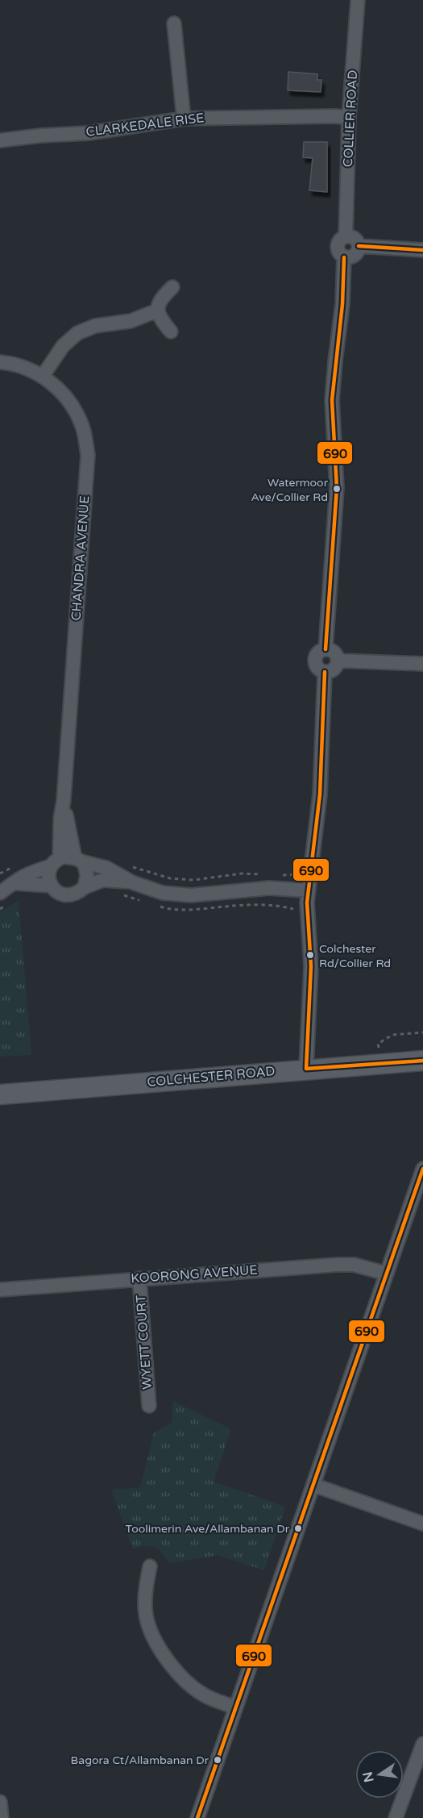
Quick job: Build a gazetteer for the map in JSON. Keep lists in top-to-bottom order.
{
  "streets": {
    "main road": ["COLCHESTER ROAD"],
    "street": [
      "COLLIER ROAD",
      "CLARKEDALE RISE",
      "CHANDRA AVENUE",
      "KOORONG AVENUE",
      "WYETT COURT"
    ]
  },
  "crossings": [
    ["COLLIER ROAD", "CLARKEDALE RISE"],
    ["KOORONG AVENUE", "WYETT COURT"]
  ],
  "places": [
    "Watermoor Ave/Collier Rd",
    "Colchester Rd/Collier Rd",
    "Toolimerin Ave/Allambanan Dr",
    "Bagora Ct/Allambanan Dr"
  ],
  "lines": ["transit line 690"],
  "north": "left"
}
